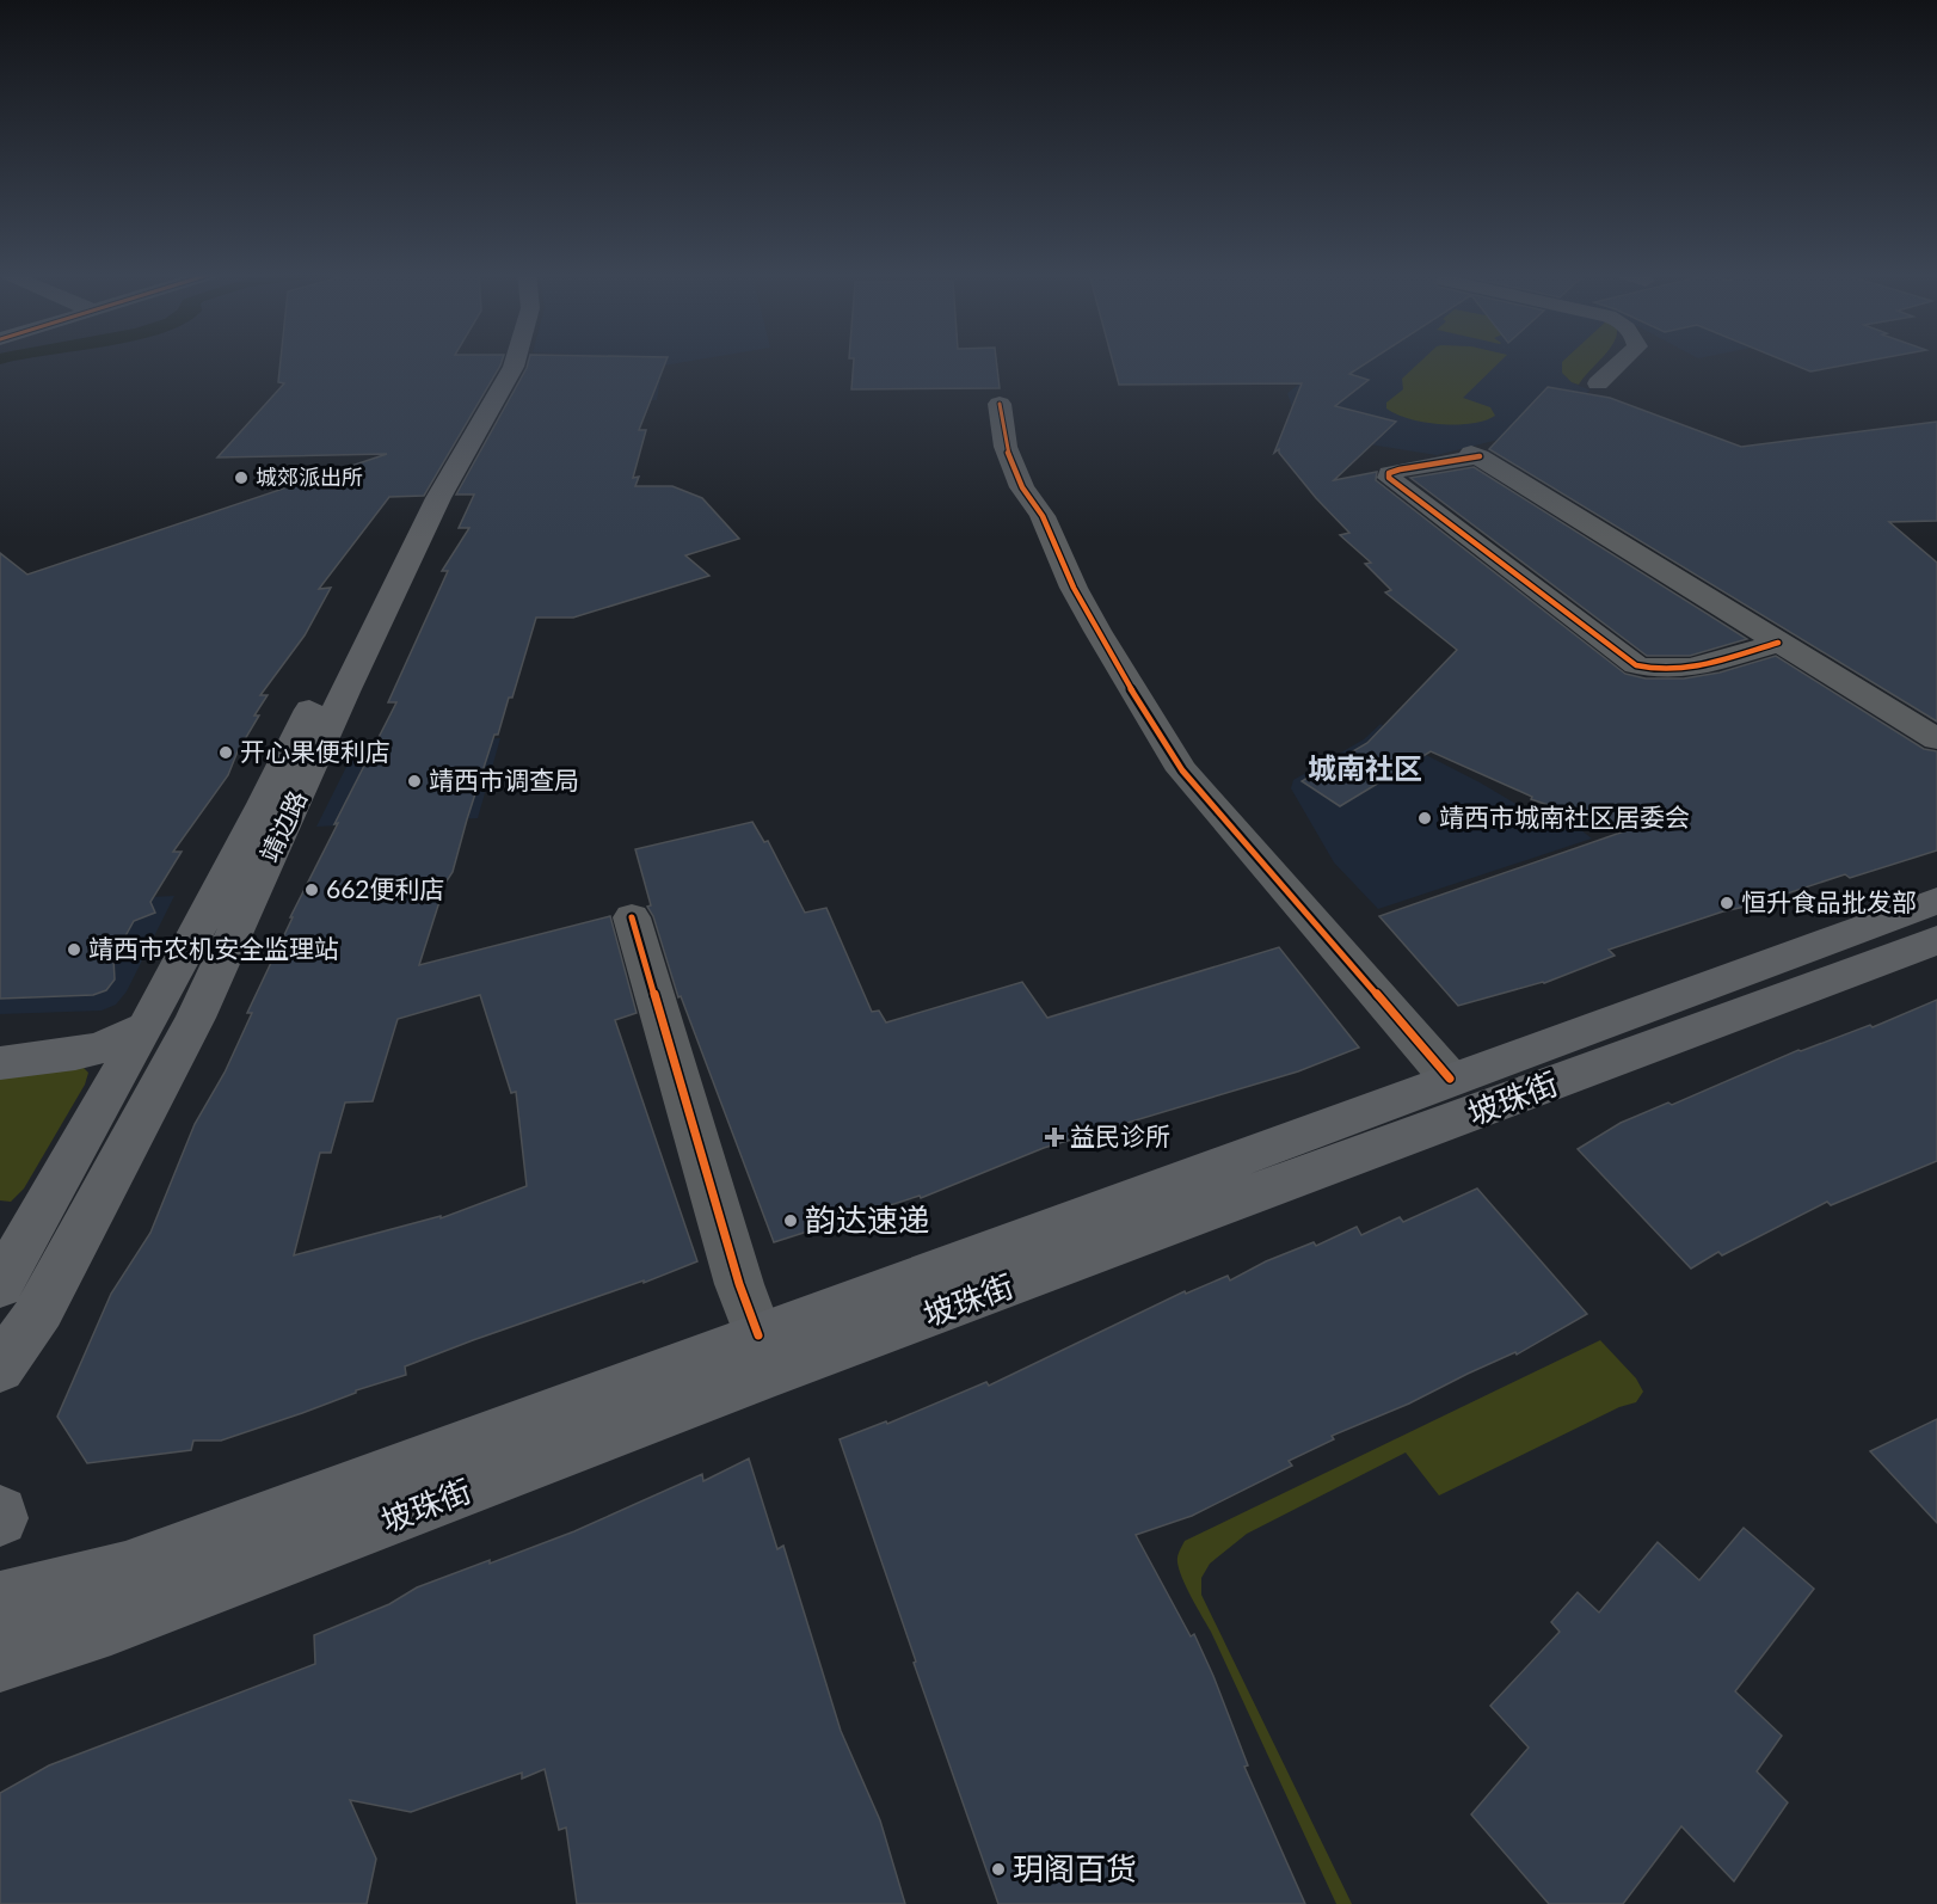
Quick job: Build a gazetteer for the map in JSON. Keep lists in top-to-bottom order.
{
  "streets": {
    "main road": ["靖边路", "坡珠街"]
  },
  "districts": ["城南社区"],
  "places": {
    "other": [
      "城郊派出所",
      "开心果便利店",
      "靖西市调查局",
      "靖西市城南社区居委会",
      "662便利店",
      "恒升食品批发部",
      "靖西市农机安全监理站",
      "韵达速递",
      "玥阁百货"
    ],
    "health": ["益民诊所"]
  }
}
